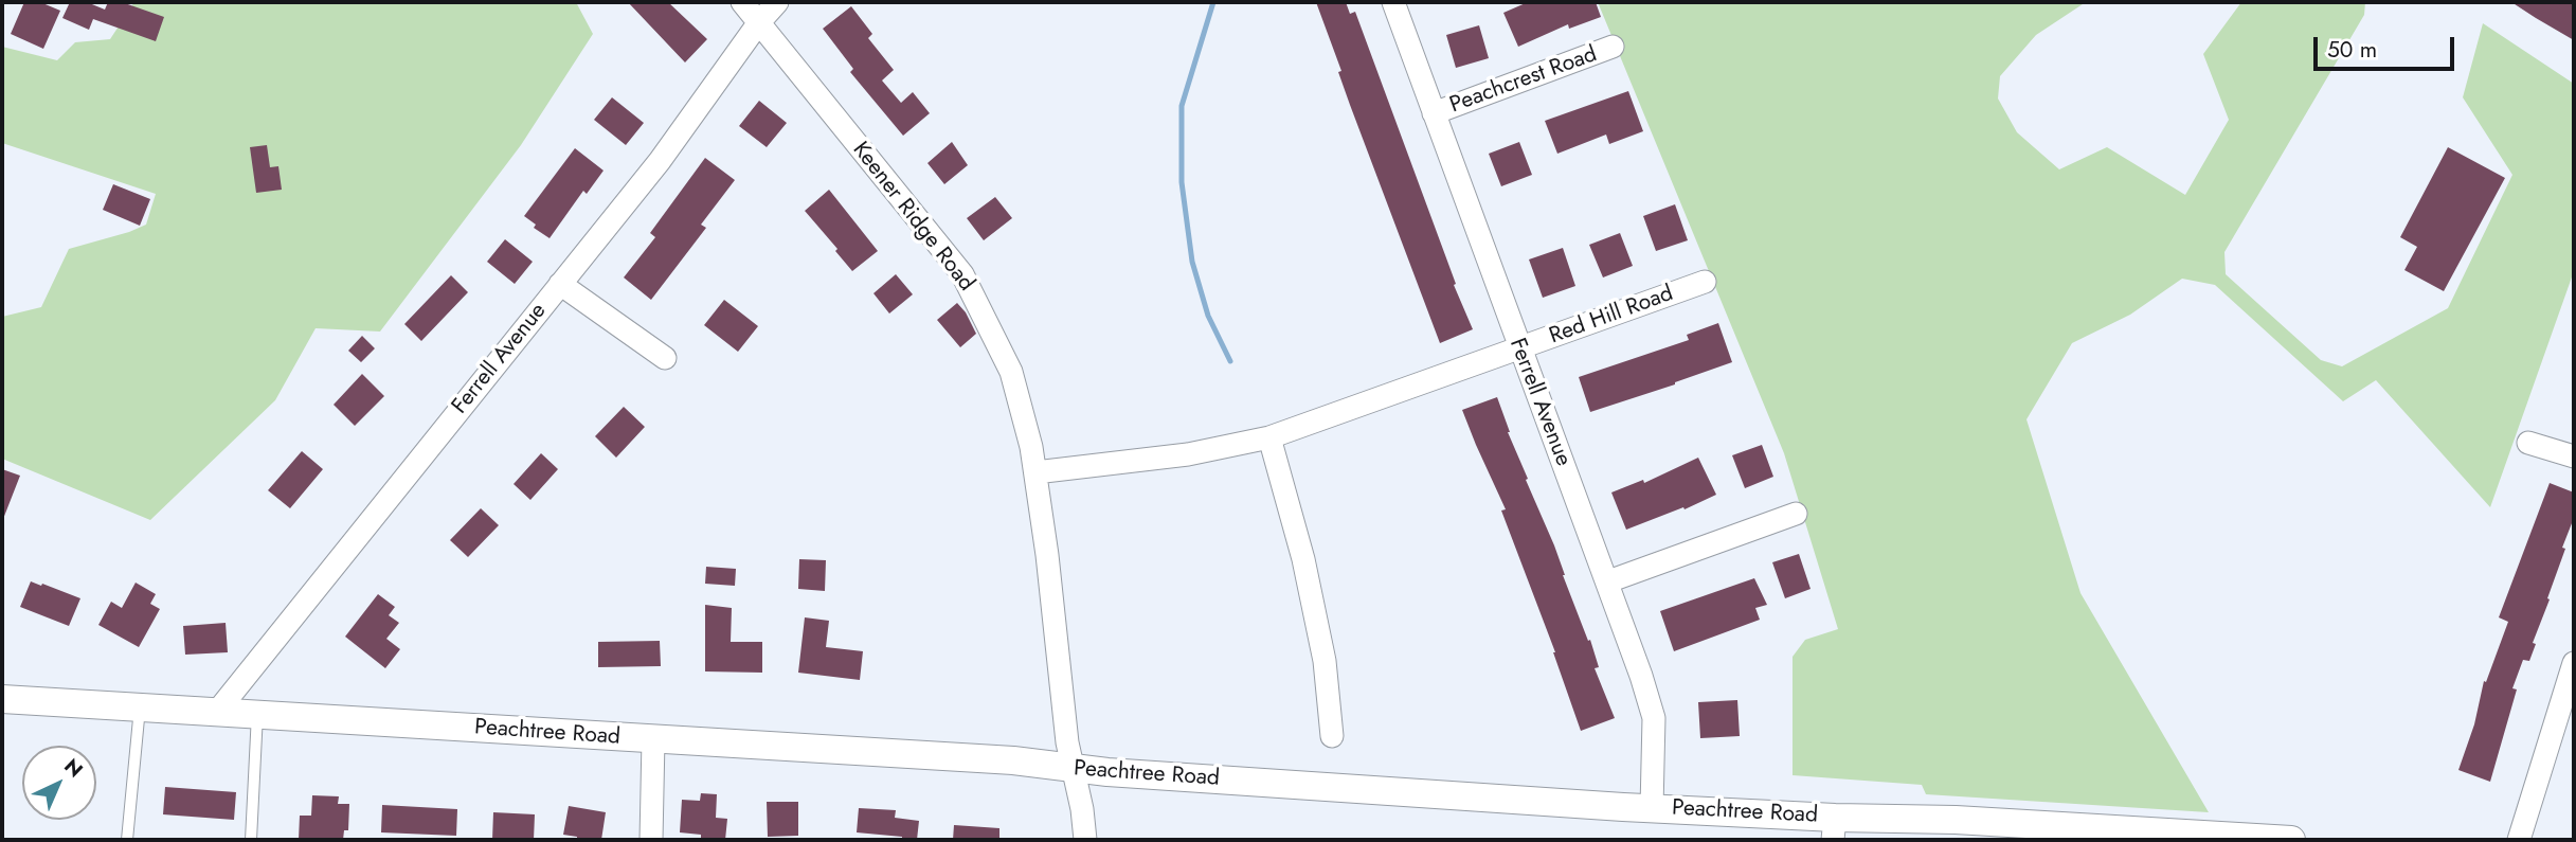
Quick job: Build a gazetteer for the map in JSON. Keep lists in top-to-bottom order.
{
  "streets": {
    "street": [
      "Peachcrest Road",
      "Keener Ridge Road",
      "Red Hill Road",
      "Ferrell Avenue",
      "Peachtree Road"
    ]
  },
  "crossings": [
    ["Peachcrest Road", "Ferrell Avenue"],
    ["Keener Ridge Road", "Red Hill Road"],
    ["Keener Ridge Road", "Ferrell Avenue"],
    ["Keener Ridge Road", "Peachtree Road"],
    ["Red Hill Road", "Ferrell Avenue"],
    ["Ferrell Avenue", "Peachtree Road"]
  ],
  "scale_bar": "50 m",
  "north": "top right"
}
